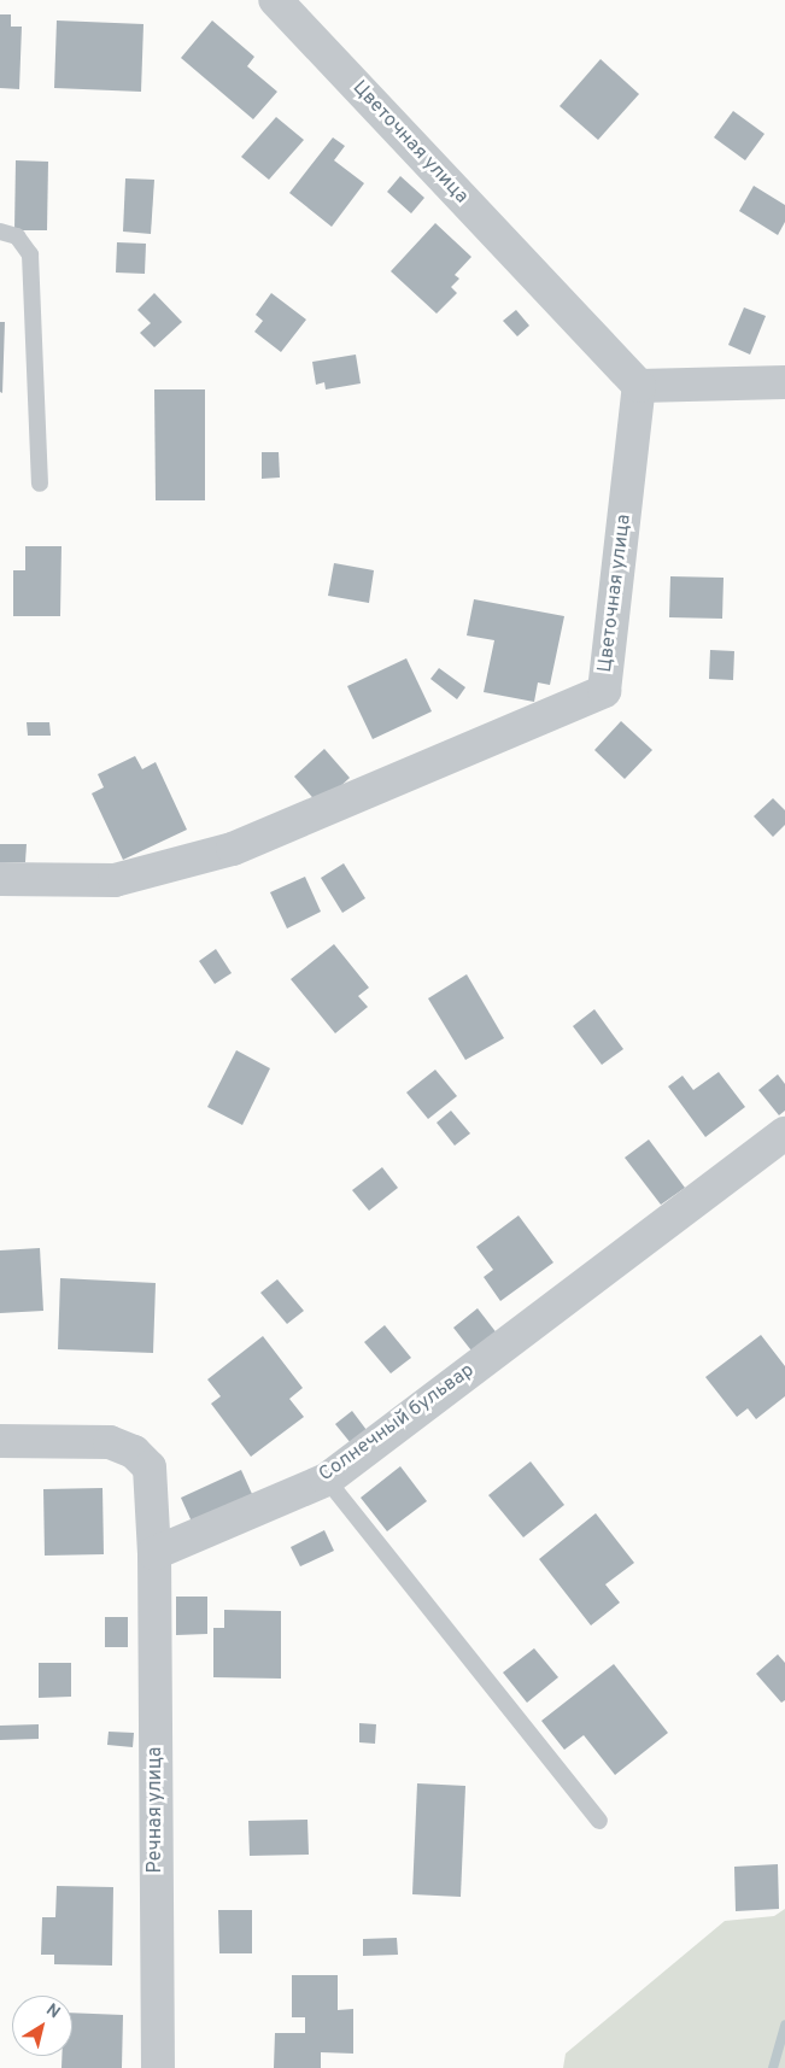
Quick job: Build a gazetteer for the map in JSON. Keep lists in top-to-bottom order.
{
  "streets": {
    "street": ["Цветочная улица", "Солнечный бульвар", "Речная улица"]
  },
  "crossings": [
    ["Солнечный бульвар", "Речная улица"]
  ],
  "north": "top right"
}
